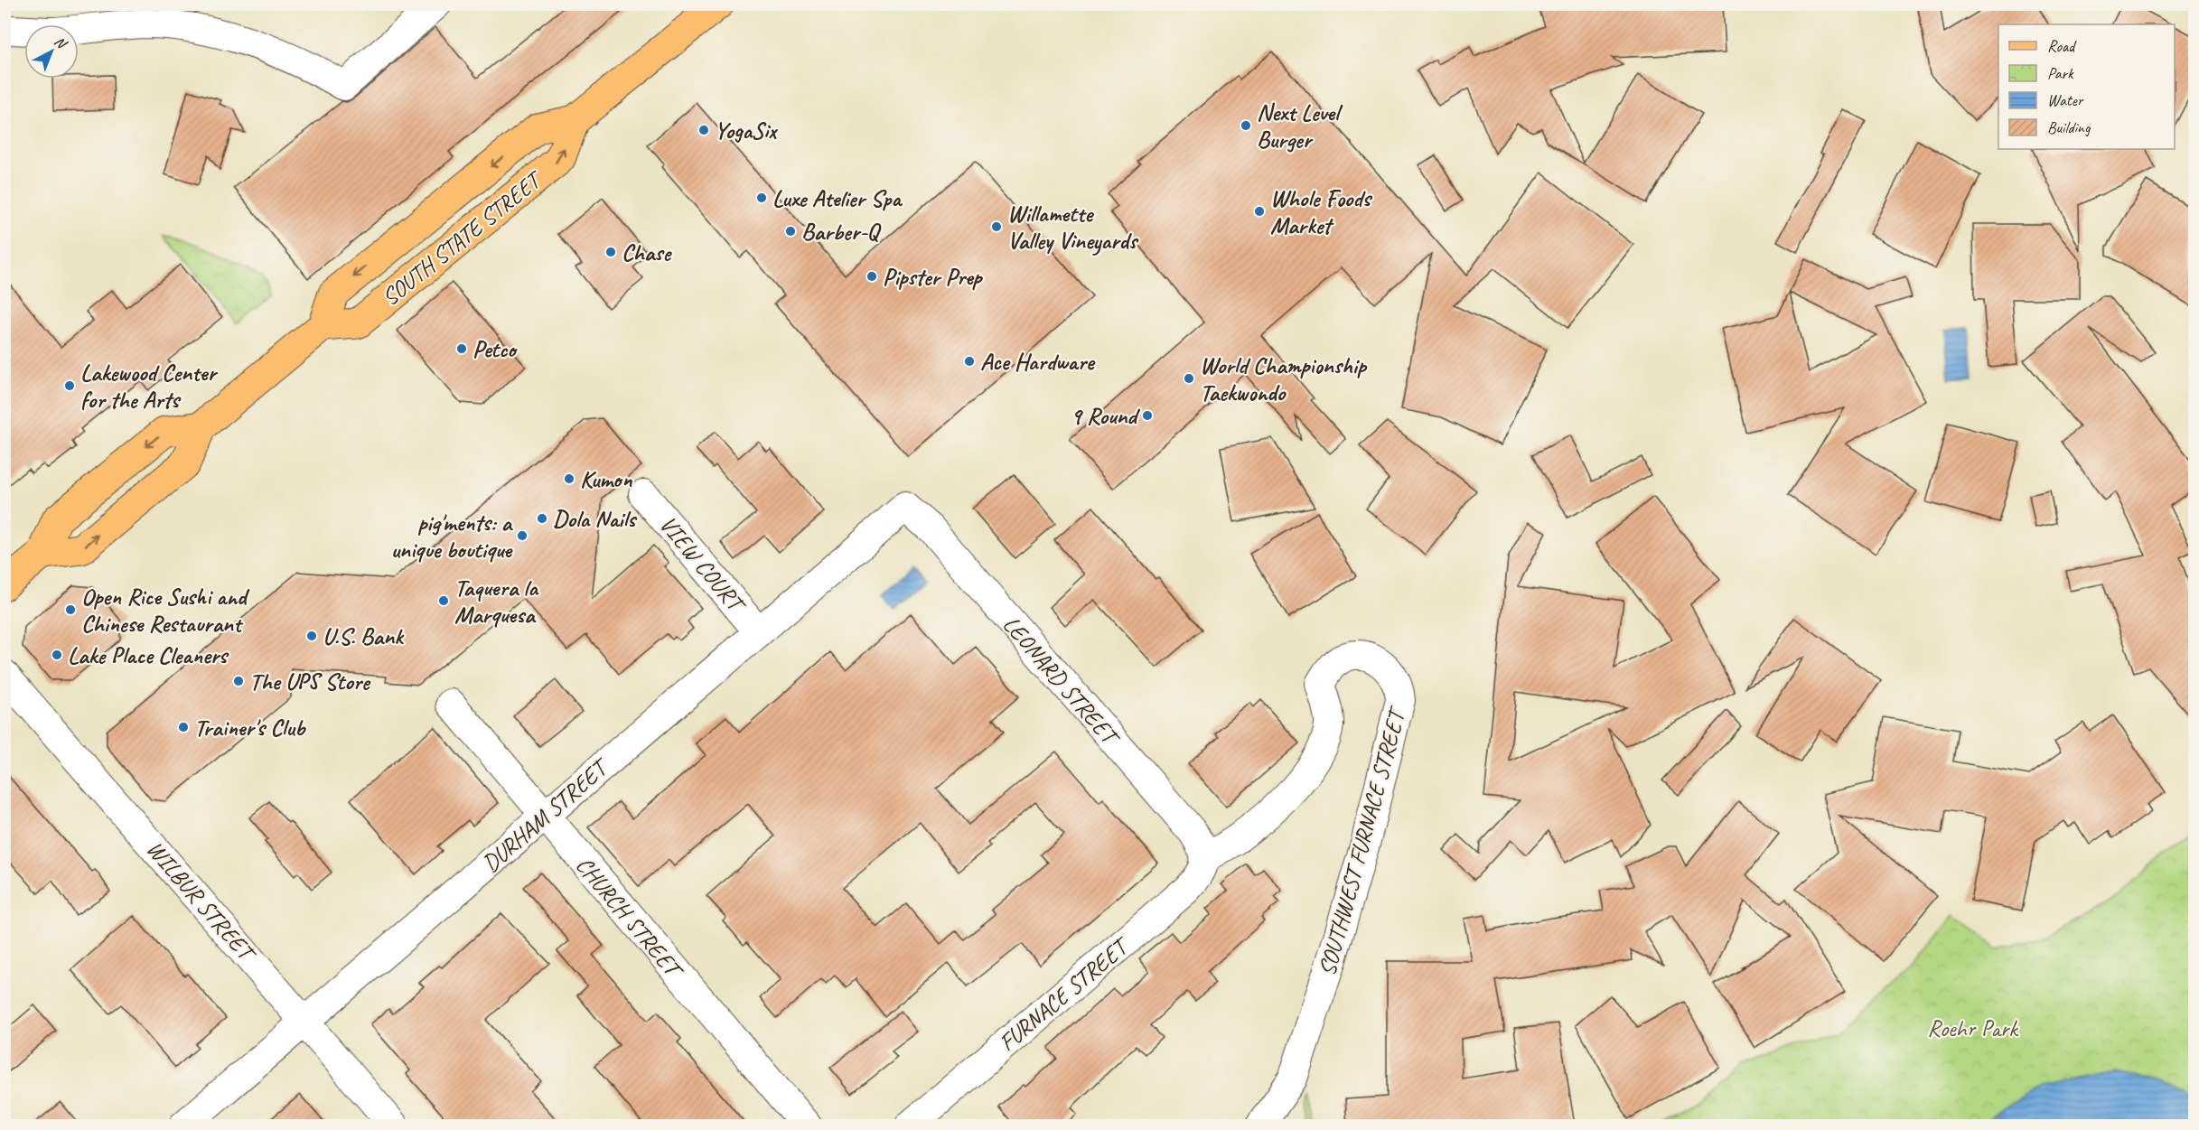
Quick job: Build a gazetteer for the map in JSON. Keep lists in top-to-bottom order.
{
  "streets": {
    "main road": ["SOUTH STATE STREET"],
    "street": [
      "VIEW COURT",
      "LEONARD STREET",
      "DURHAM STREET",
      "SOUTHWEST FURNACE STREET",
      "WILBUR STREET",
      "CHURCH STREET",
      "FURNACE STREET"
    ]
  },
  "crossings": [
    ["VIEW COURT", "DURHAM STREET"],
    ["LEONARD STREET", "DURHAM STREET"],
    ["LEONARD STREET", "SOUTHWEST FURNACE STREET"],
    ["LEONARD STREET", "FURNACE STREET"],
    ["DURHAM STREET", "WILBUR STREET"],
    ["DURHAM STREET", "CHURCH STREET"],
    ["SOUTHWEST FURNACE STREET", "FURNACE STREET"]
  ],
  "parks": ["Roehr Park"],
  "places": [
    "Next Level Burger",
    "YogaSix",
    "Luxe Atelier Spa",
    "Whole Foods Market",
    "Willamette Valley Vineyards",
    "Barber-Q",
    "Chase",
    "Pipster Prep",
    "Petco",
    "Ace Hardware",
    "World Championship Taekwondo",
    "Lakewood Center for the Arts",
    "9 Round",
    "Kumon",
    "Dola Nails",
    "pig'ments: a unique boutique",
    "Taquera la Marquesa",
    "Open Rice Sushi and Chinese Restaurant",
    "U.S. Bank",
    "Lake Place Cleaners",
    "The UPS Store",
    "Trainer's Club"
  ],
  "legend": [
    "Road",
    "Park",
    "Water",
    "Building"
  ],
  "north": "top right"
}
